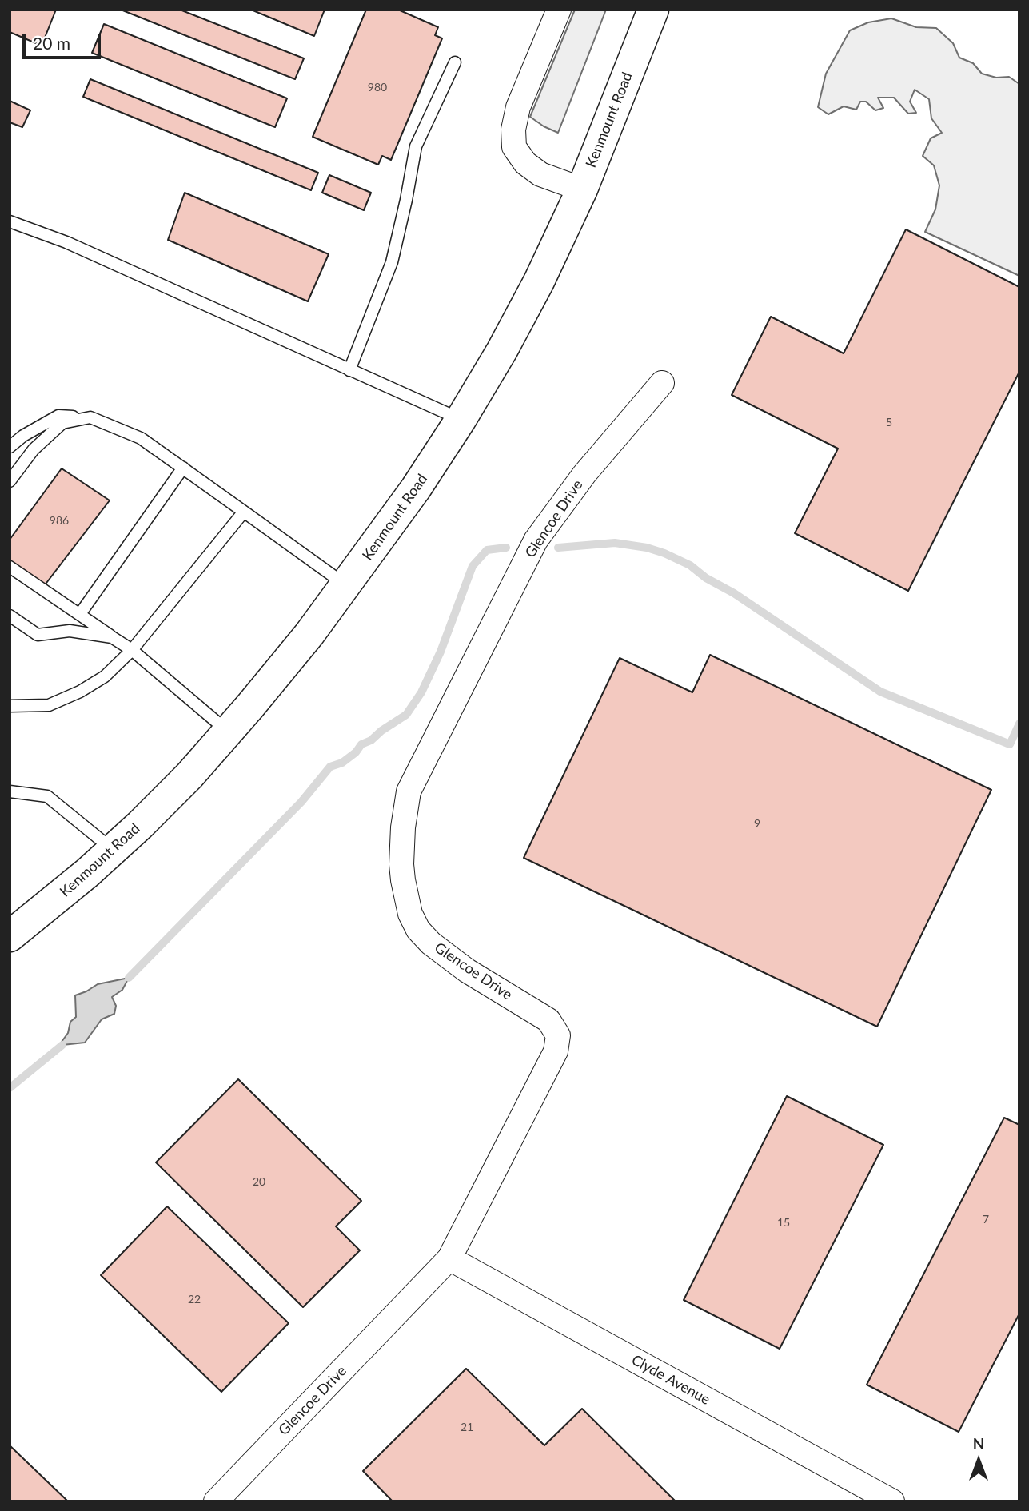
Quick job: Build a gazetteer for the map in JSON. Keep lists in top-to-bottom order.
{
  "streets": {
    "main road": ["Kenmount Road"],
    "street": ["Glencoe Drive", "Clyde Avenue"]
  },
  "crossings": [
    ["Glencoe Drive", "Clyde Avenue"]
  ],
  "house_numbers": [
    "980",
    "5",
    "986",
    "9",
    "20",
    "7",
    "15",
    "22",
    "21"
  ],
  "scale_bar": "20 m",
  "north": "top"
}
